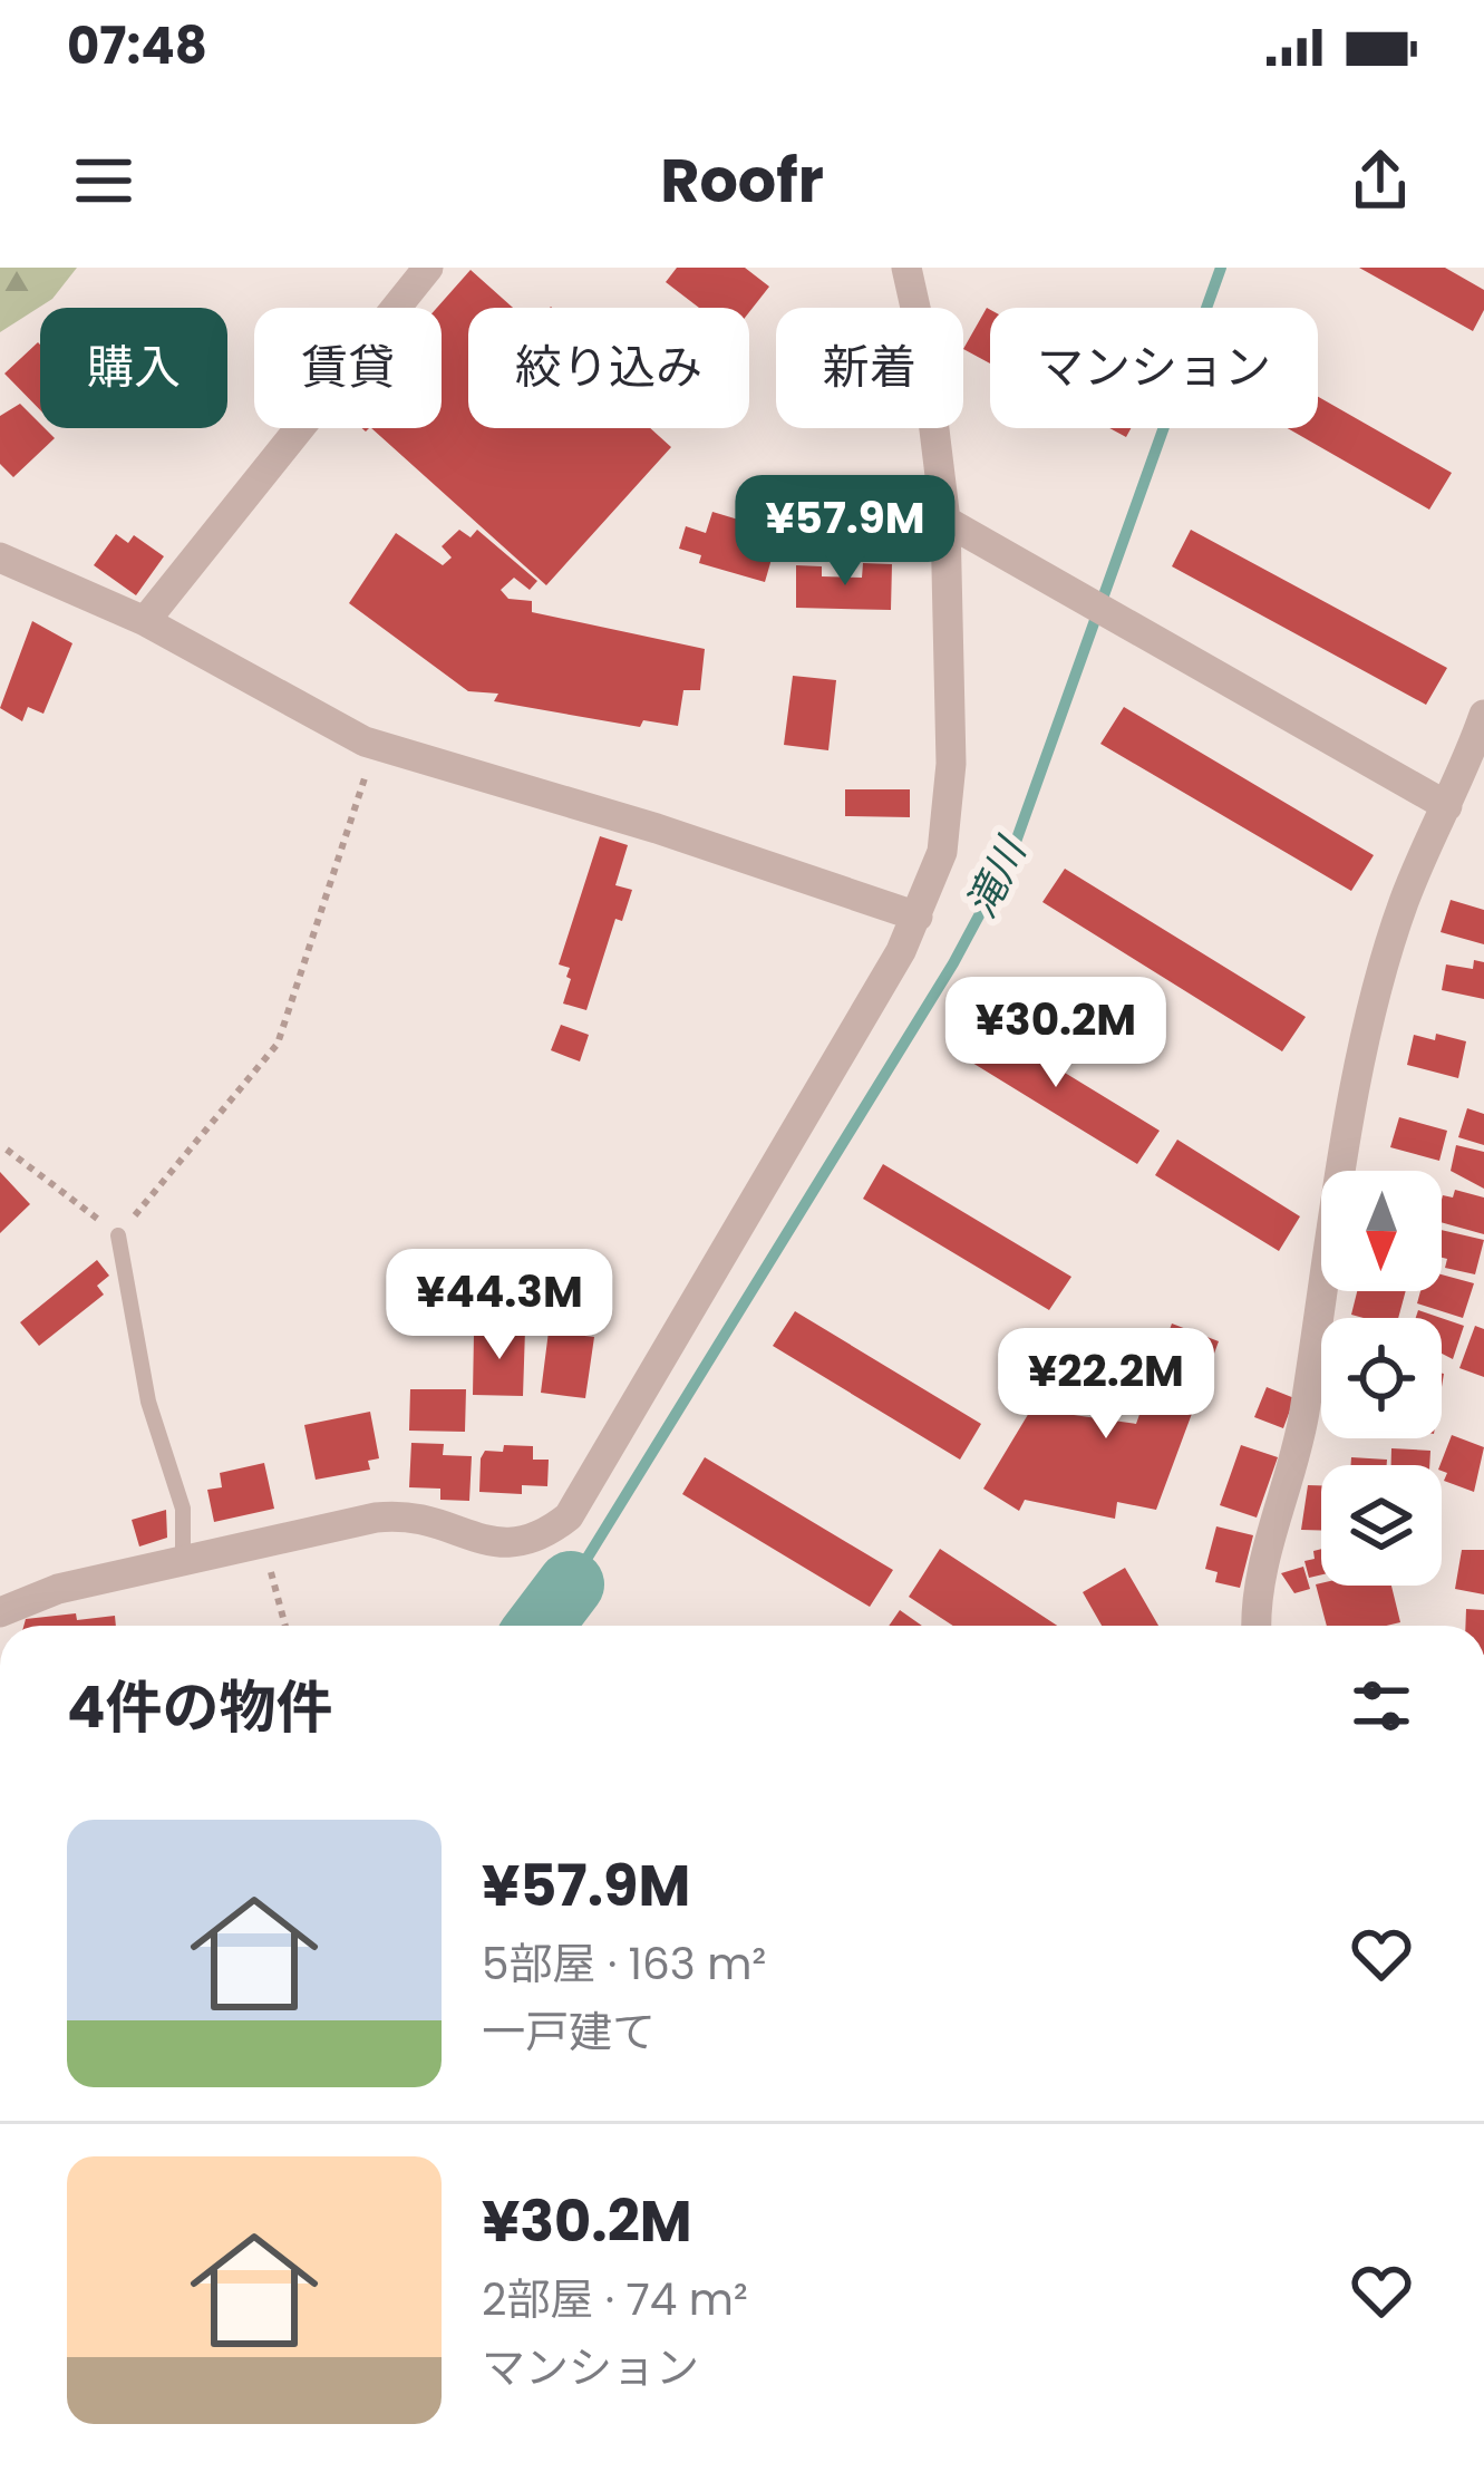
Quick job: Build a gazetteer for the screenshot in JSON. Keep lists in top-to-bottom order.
{
  "water": ["滝川"],
  "north": "bottom",
  "page": {
    "status": "07:48",
    "header": "Roofr",
    "chip": [
      "購入",
      "賃貸",
      "絞り込み",
      "新着",
      "マンション"
    ],
    "price": [
      "¥57.9M",
      "¥30.2M",
      "¥44.3M",
      "¥22.2M"
    ],
    "heading": "4件の物件",
    "list": [
      {
        "name": "¥57.9M",
        "note": "5部屋 · 163 m² · 一戸建て"
      },
      {
        "name": "¥30.2M",
        "note": "2部屋 · 74 m² · マンション"
      }
    ]
  }
}
